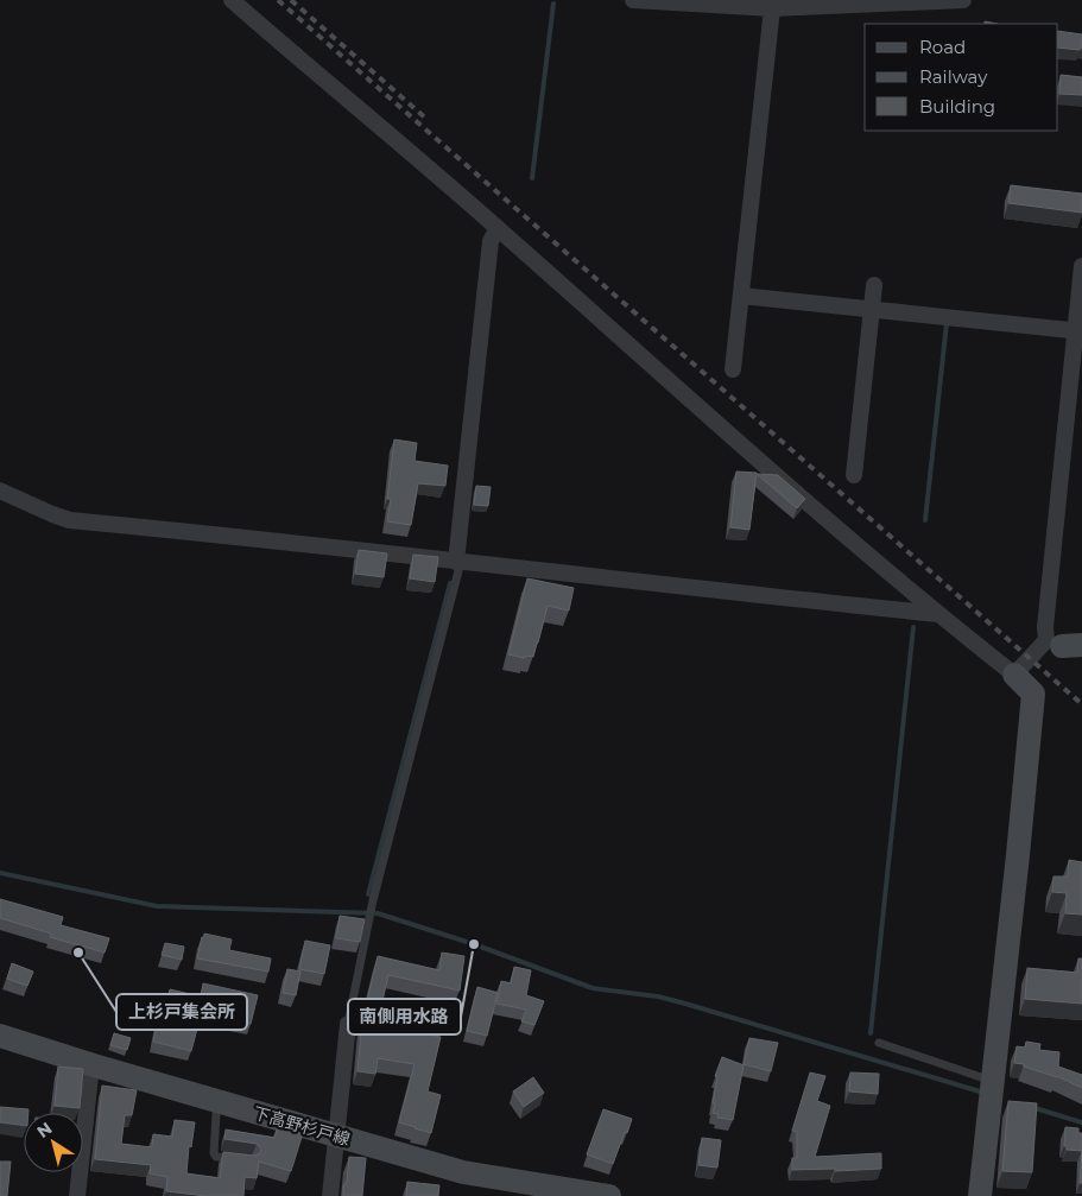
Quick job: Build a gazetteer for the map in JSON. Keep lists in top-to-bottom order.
{
  "streets": {
    "main road": ["下高野杉戸線"]
  },
  "places": ["南側用水路", "上杉戸集会所"],
  "legend": ["Road", "Railway", "Building"],
  "north": "top left"
}
